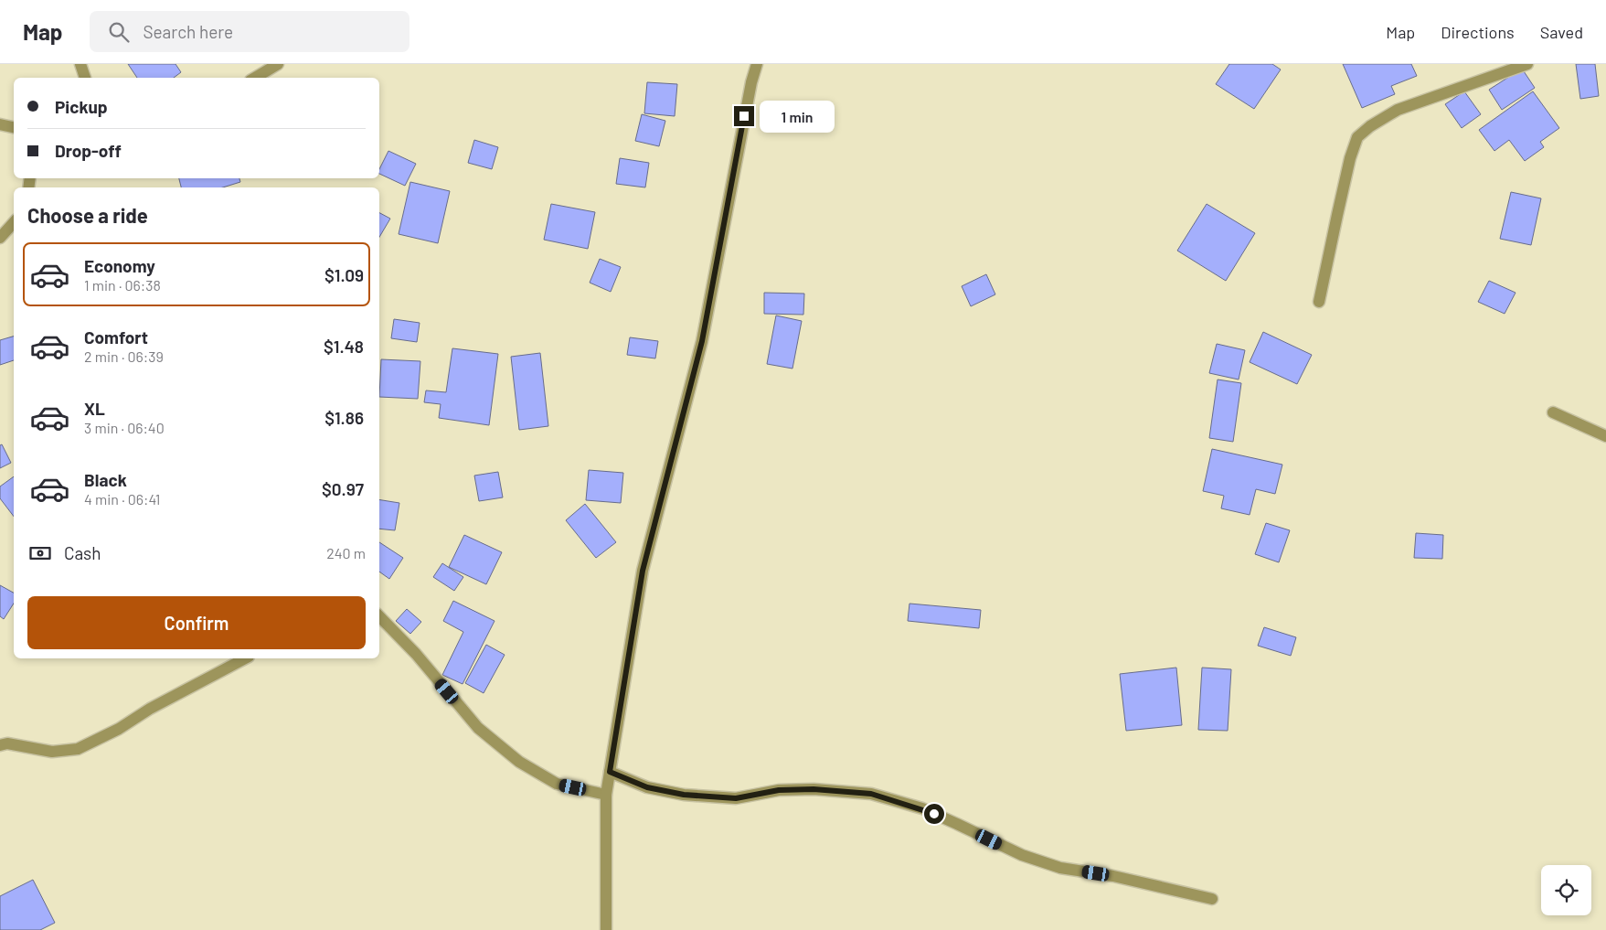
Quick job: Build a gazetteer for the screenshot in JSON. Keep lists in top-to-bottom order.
{
  "page": {
    "header": "Map",
    "search": "Search here",
    "nav": ["Map", "Directions", "Saved"],
    "banner": ["Pickup", "Drop-off"],
    "bubble": "1 min",
    "heading": "Choose a ride",
    "list": [
      {
        "name": "Economy",
        "note": "1 min · 06:38",
        "value": "$1.09"
      },
      {
        "name": "Comfort",
        "note": "2 min · 06:39",
        "value": "$1.48"
      },
      {
        "name": "XL",
        "note": "3 min · 06:40",
        "value": "$1.86"
      },
      {
        "name": "Black",
        "note": "4 min · 06:41",
        "value": "$0.97"
      }
    ],
    "pay": ["Cash", "240 m"],
    "buttons": "Confirm"
  }
}
